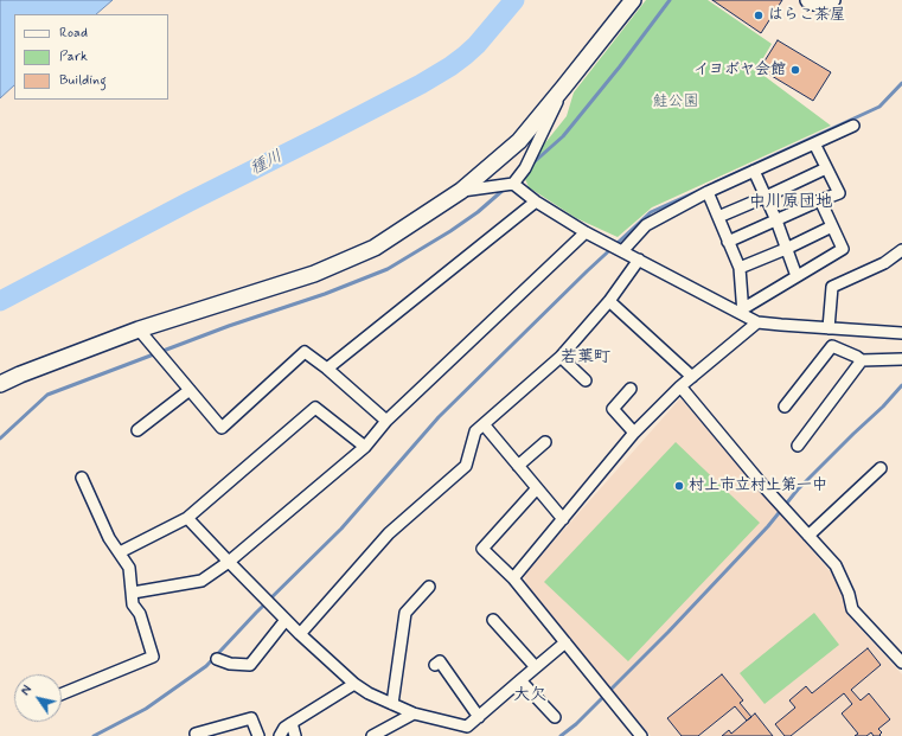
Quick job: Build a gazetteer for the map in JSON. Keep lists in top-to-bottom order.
{
  "districts": ["中川原団地", "若葉町", "大欠"],
  "water": ["種川"],
  "parks": ["鮭公園"],
  "places": ["はらこ茶屋", "イヨボヤ会館", "村上市立村上第一中"],
  "legend": ["Road", "Park", "Building"],
  "north": "top left"
}
